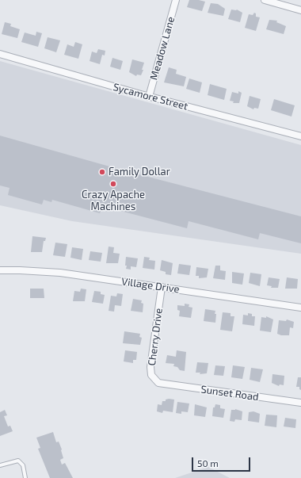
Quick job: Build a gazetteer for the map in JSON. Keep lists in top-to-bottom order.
{
  "streets": {
    "street": [
      "Meadow Lane",
      "Sycamore Street",
      "Village Drive",
      "Cherry Drive",
      "Sunset Road"
    ]
  },
  "crossings": [
    ["Meadow Lane", "Sycamore Street"],
    ["Village Drive", "Cherry Drive"],
    ["Cherry Drive", "Sunset Road"]
  ],
  "places": ["Family Dollar", "Crazy Apache Machines"],
  "scale_bar": "50 m"
}
